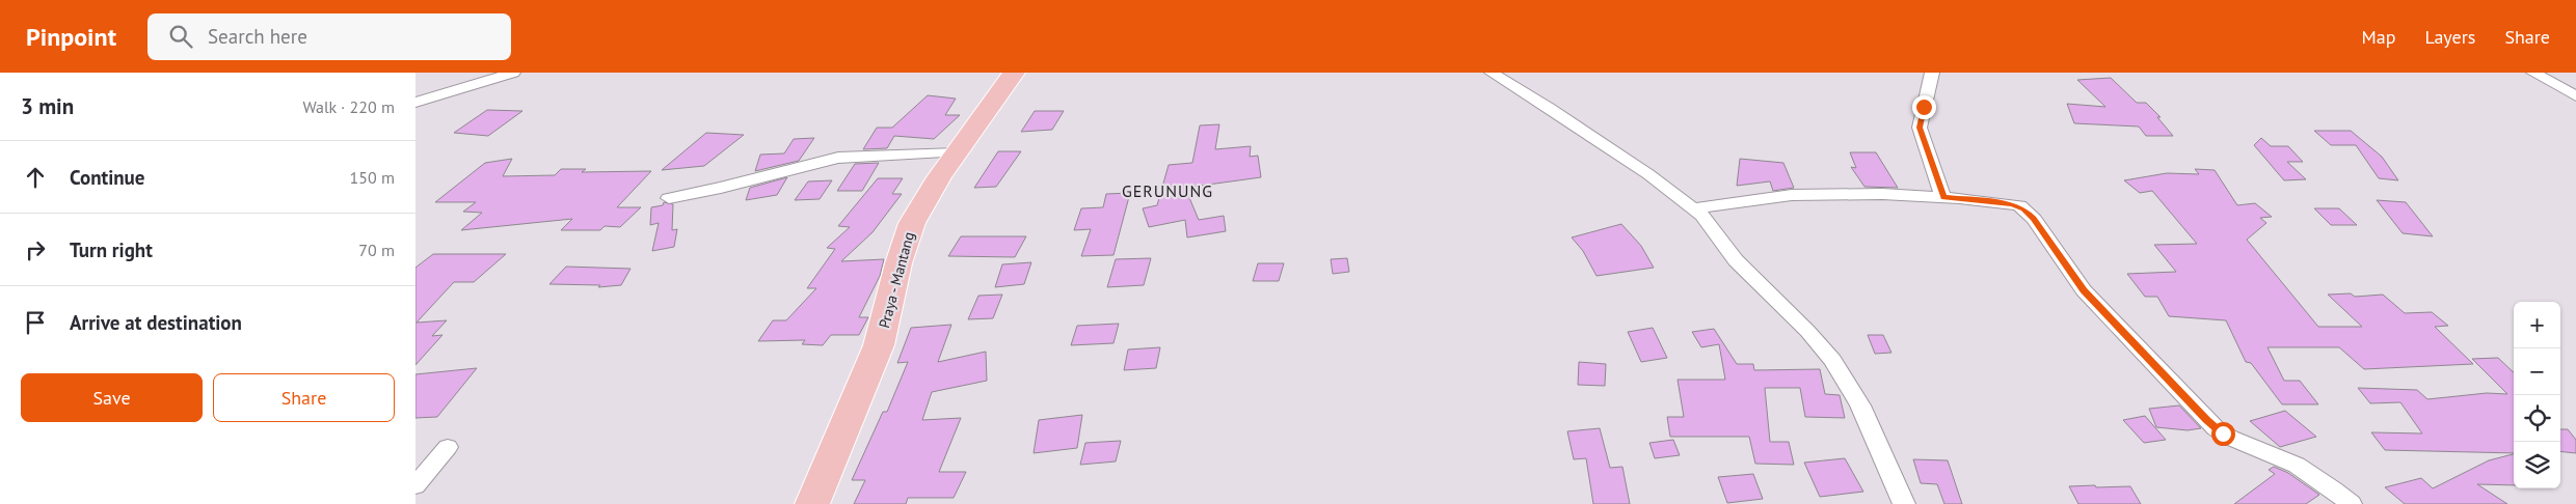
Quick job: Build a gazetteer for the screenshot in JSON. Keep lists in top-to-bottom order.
{
  "streets": {
    "main road": ["Praya - Mantang"]
  },
  "districts": ["GERUNUNG"],
  "page": {
    "header": "Pinpoint",
    "search": "Search here",
    "nav": ["Map", "Layers", "Share"],
    "heading": ["3 min", "Walk · 220 m"],
    "list": [
      ["Continue", "150 m"],
      ["Turn right", "70 m"],
      "Arrive at destination"
    ],
    "map_buttons": ["+", "−"],
    "buttons": ["Save", "Share"]
  }
}
